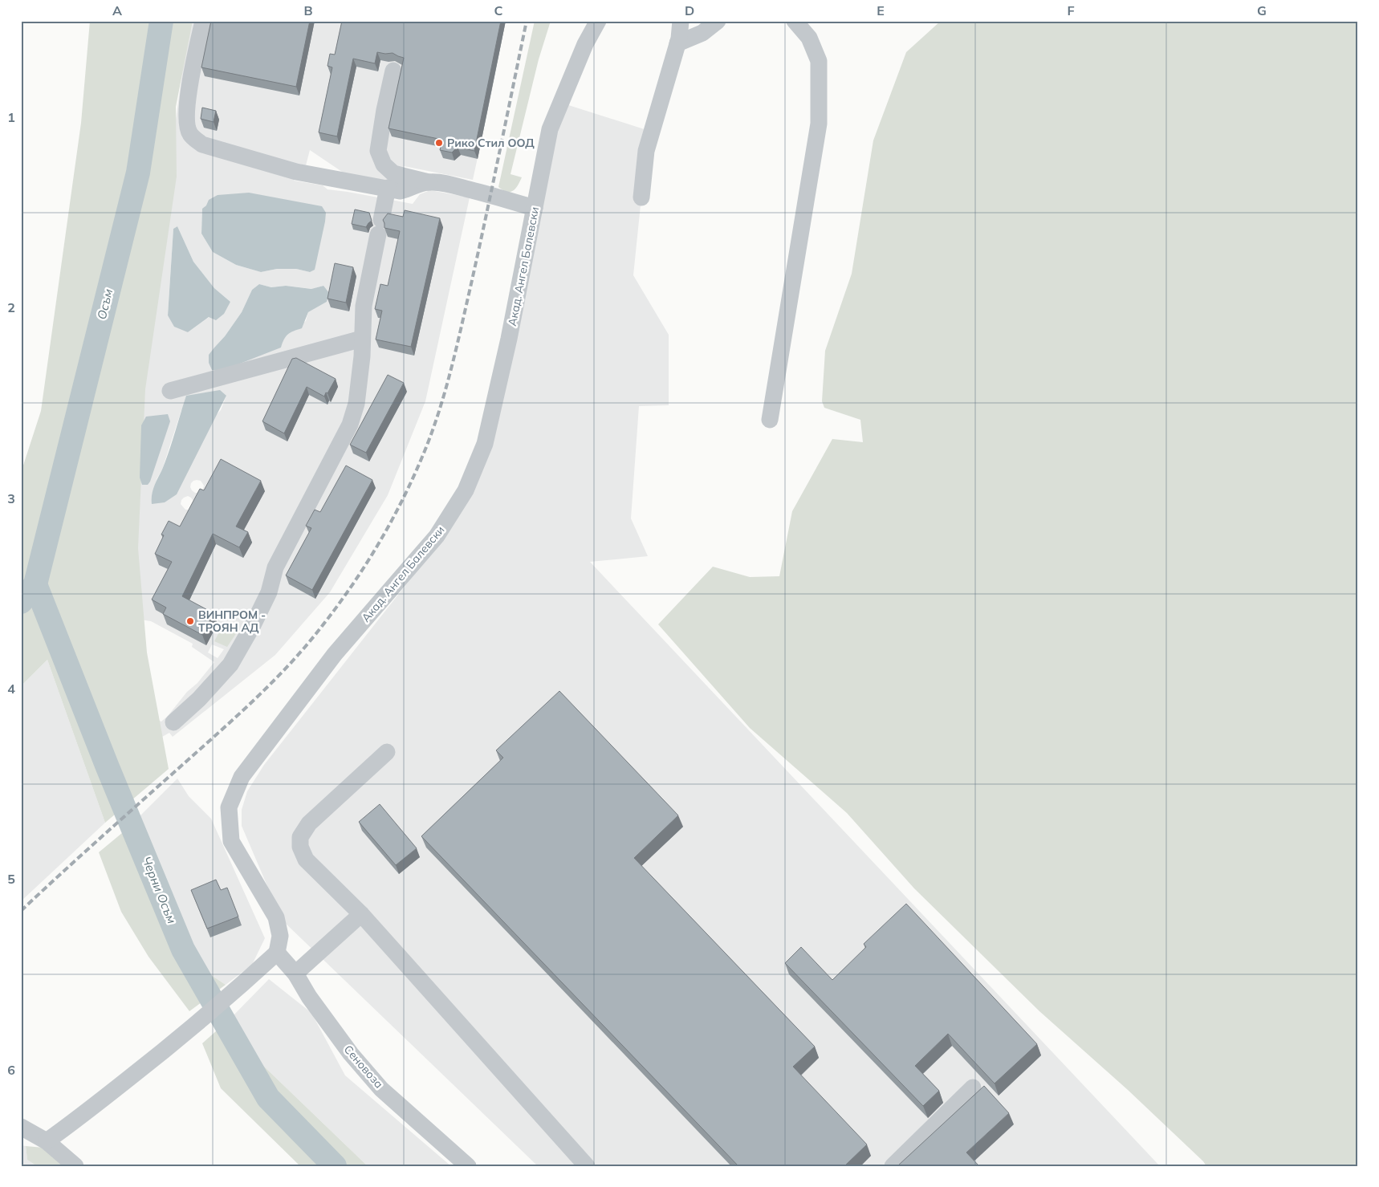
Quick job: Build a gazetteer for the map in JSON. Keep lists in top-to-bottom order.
{
  "streets": {
    "street": ["Акад. Ангел Балевски", "Сеновоза"]
  },
  "crossings": [
    ["Акад. Ангел Балевски", "Сеновоза"]
  ],
  "water": ["Осъм", "Черни Осъм"],
  "places": ["Рико Стил ООД", "ВИНПРОМ - ТРОЯН АД"],
  "grid": {
    "columns": [
      "A",
      "B",
      "C",
      "D",
      "E",
      "F",
      "G"
    ],
    "rows": [
      "1",
      "2",
      "3",
      "4",
      "5",
      "6"
    ]
  }
}
